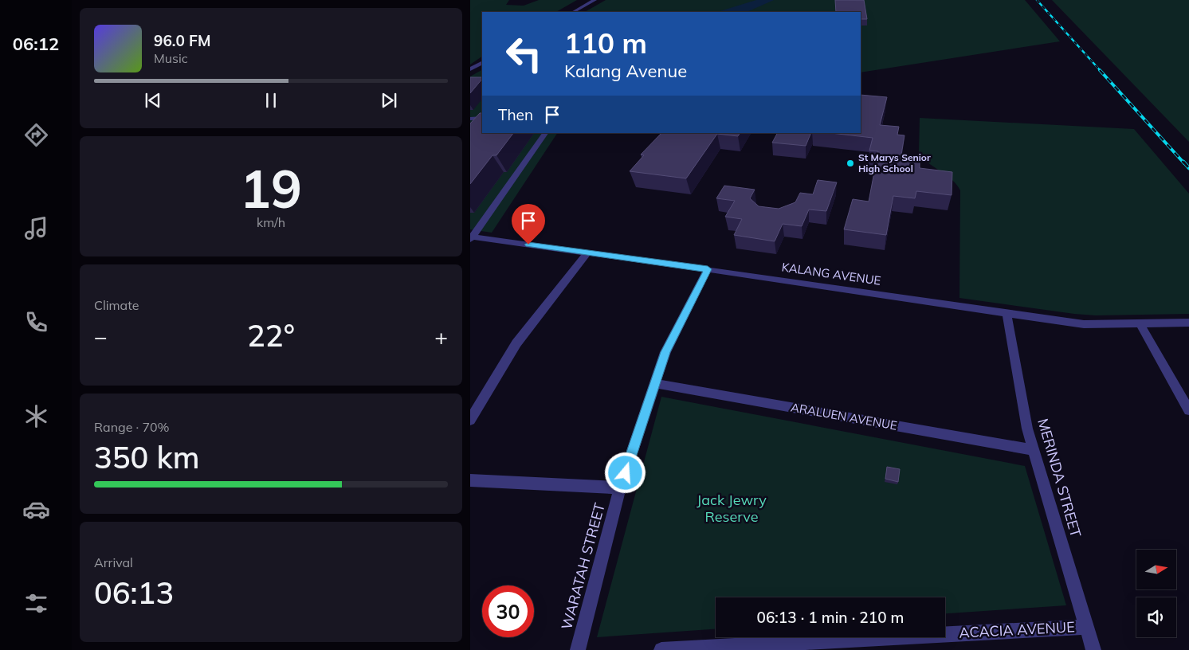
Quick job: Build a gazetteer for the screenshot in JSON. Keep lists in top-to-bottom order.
{
  "streets": {
    "street": [
      "KALANG AVENUE",
      "ARALUEN AVENUE",
      "MERINDA STREET",
      "WARATAH STREET",
      "ACACIA AVENUE"
    ]
  },
  "crossings": [
    ["KALANG AVENUE", "MERINDA STREET"],
    ["KALANG AVENUE", "WARATAH STREET"],
    ["ARALUEN AVENUE", "MERINDA STREET"],
    ["ARALUEN AVENUE", "WARATAH STREET"],
    ["MERINDA STREET", "ACACIA AVENUE"]
  ],
  "parks": ["Jack Jewry Reserve"],
  "places": ["St Marys Senior High School"],
  "north": "right",
  "page": {
    "tabs": "06:12",
    "turn": ["110 m", "Kalang Avenue"],
    "song": ["96.0 FM", "Music"],
    "then": "Then",
    "tile": [
      ["19", "km/h"],
      "Climate",
      ["Range · 70%", "350 km"],
      ["Arrival", "06:13"]
    ],
    "heat": ["−", "22°", "+"],
    "limit": "30",
    "trip": "06:13 · 1 min · 210 m"
  }
}
